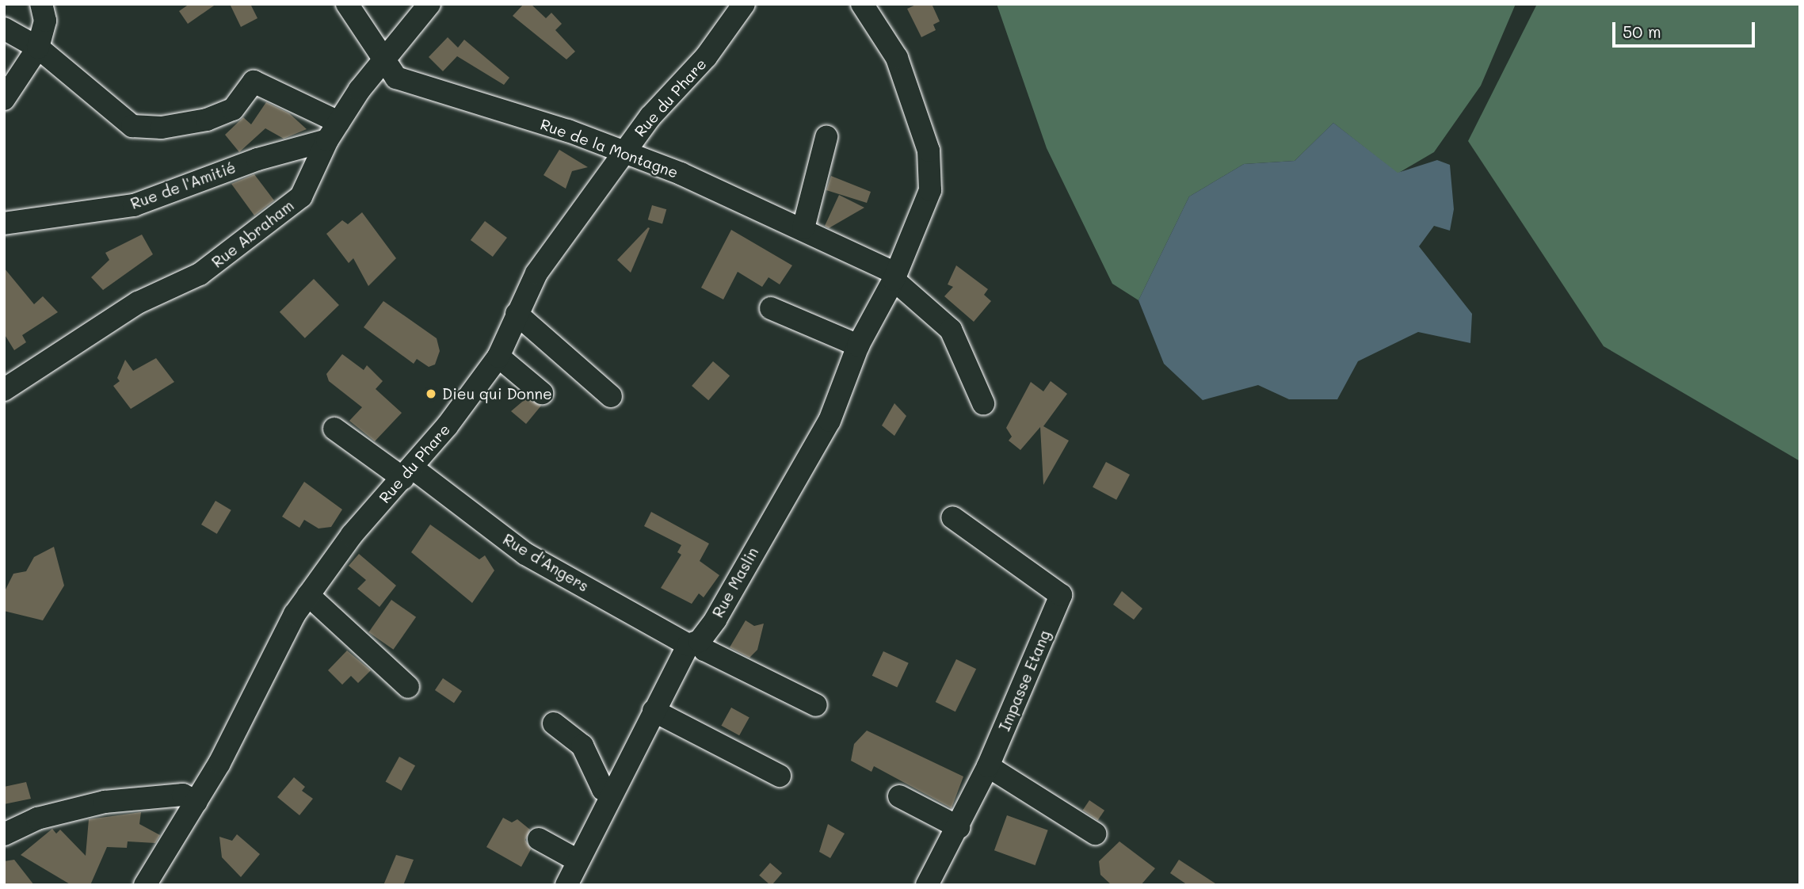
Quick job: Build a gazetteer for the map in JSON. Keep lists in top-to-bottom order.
{
  "streets": {
    "street": [
      "Rue du Phare",
      "Rue de la Montagne",
      "Rue de l'Amitié",
      "Rue Abraham",
      "Rue d'Angers",
      "Rue Maslin",
      "Impasse Etang"
    ]
  },
  "crossings": [
    ["Rue du Phare", "Rue de la Montagne"],
    ["Rue du Phare", "Rue d'Angers"],
    ["Rue de la Montagne", "Rue Abraham"],
    ["Rue de la Montagne", "Rue Maslin"],
    ["Rue de l'Amitié", "Rue Abraham"],
    ["Rue d'Angers", "Rue Maslin"]
  ],
  "places": ["Dieu qui Donne"],
  "scale_bar": "50 m"
}
